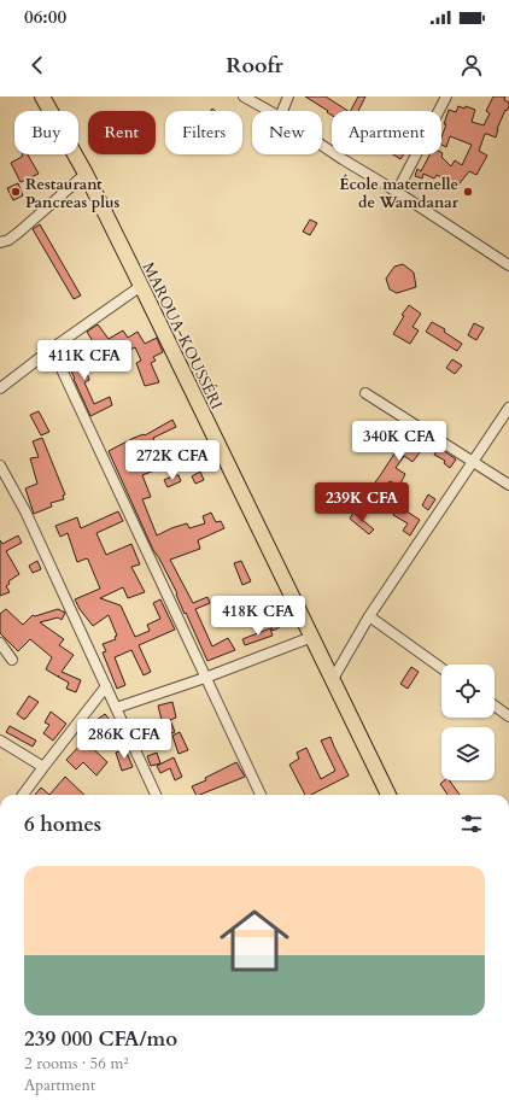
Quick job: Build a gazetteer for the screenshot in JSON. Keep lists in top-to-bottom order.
{
  "streets": {
    "highway": ["MAROUA-KOUSSÉRI"]
  },
  "places": ["Restaurant Pancreas plus", "École maternelle de Wamdanar"],
  "page": {
    "status": "06:00",
    "header": "Roofr",
    "chip": [
      "Buy",
      "Rent",
      "Filters",
      "New",
      "Apartment"
    ],
    "price": [
      "411K CFA",
      "340K CFA",
      "272K CFA",
      "239K CFA",
      "418K CFA",
      "286K CFA"
    ],
    "heading": "6 homes",
    "list": [
      {
        "name": "239 000 CFA/mo",
        "note": "2 rooms · 56 m² · Apartment"
      }
    ]
  }
}
